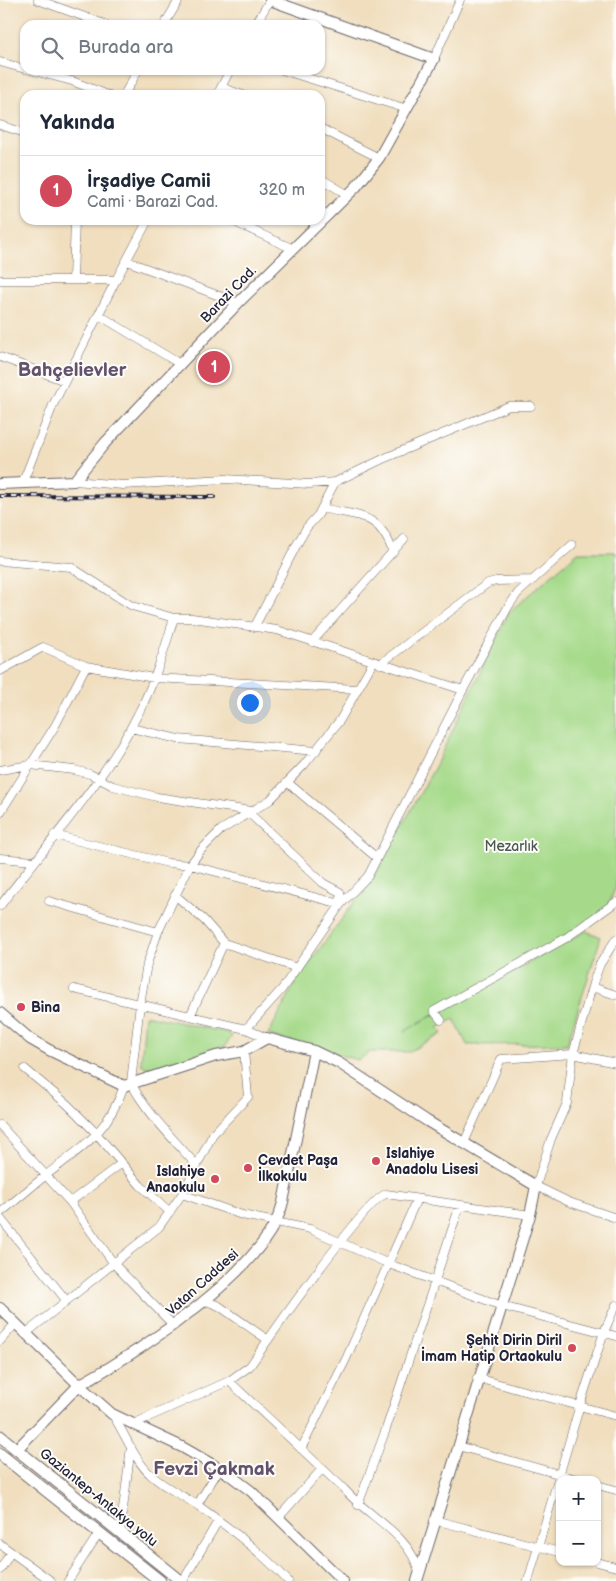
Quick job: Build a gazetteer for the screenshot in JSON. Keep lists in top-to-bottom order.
{
  "streets": {
    "main road": ["Gaziantep-Antakya yolu"],
    "street": ["Barazi Cad.", "Vatan Caddesi"]
  },
  "crossings": [
    ["Vatan Caddesi", "Gaziantep-Antakya yolu"]
  ],
  "districts": ["Bahçelievler", "Fevzi Çakmak"],
  "parks": ["Mezarlık"],
  "places": [
    "Bina",
    "Islahiye Anadolu Lisesi",
    "Cevdet Paşa İlkokulu",
    "Islahiye Anaokulu",
    "Şehit Dirin Diril İmam Hatip Ortaokulu"
  ],
  "page": {
    "search": "Burada ara",
    "heading": "Yakında",
    "list": [
      {
        "mark": "1",
        "name": "İrşadiye Camii",
        "note": "Cami · Barazi Cad.",
        "value": "320 m"
      }
    ],
    "pins": "1",
    "map_buttons": ["+", "−"]
  }
}
